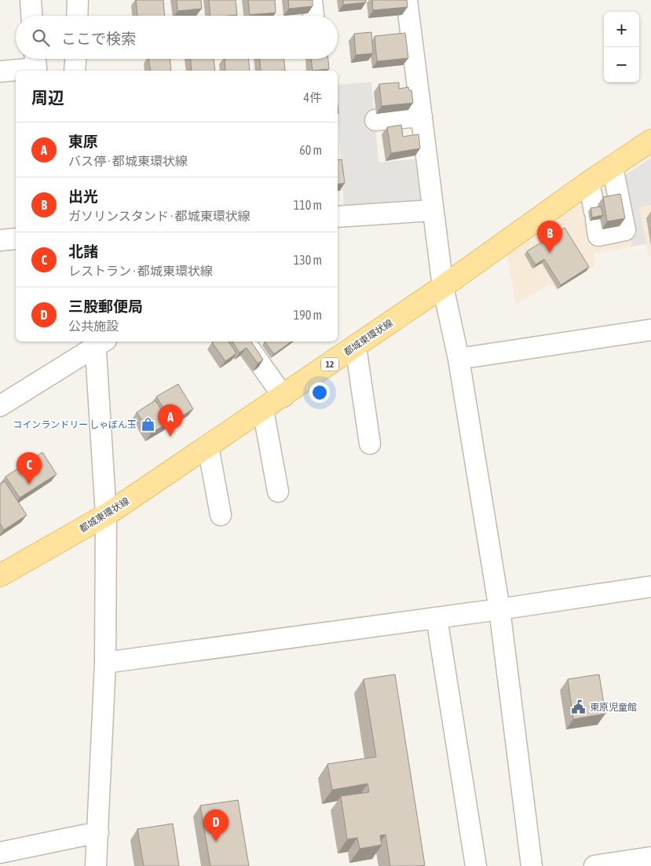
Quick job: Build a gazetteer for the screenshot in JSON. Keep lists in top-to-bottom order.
{
  "streets": {
    "main road": ["都城東環状線", "12"]
  },
  "places": {
    "shop": ["コインランドリー しゃぼん玉"],
    "public building": ["東原児童館"]
  },
  "page": {
    "map_buttons": ["+", "−"],
    "search": "ここで検索",
    "heading": ["周辺", "4件"],
    "list": [
      {
        "mark": "A",
        "name": "東原",
        "note": "バス停 · 都城東環状線",
        "value": "60 m"
      },
      {
        "mark": "B",
        "name": "出光",
        "note": "ガソリンスタンド · 都城東環状線",
        "value": "110 m"
      },
      {
        "mark": "C",
        "name": "北諸",
        "note": "レストラン · 都城東環状線",
        "value": "130 m"
      },
      {
        "mark": "D",
        "name": "三股郵便局",
        "note": "公共施設",
        "value": "190 m"
      }
    ],
    "pins": [
      "B",
      "A",
      "C",
      "D"
    ]
  }
}
